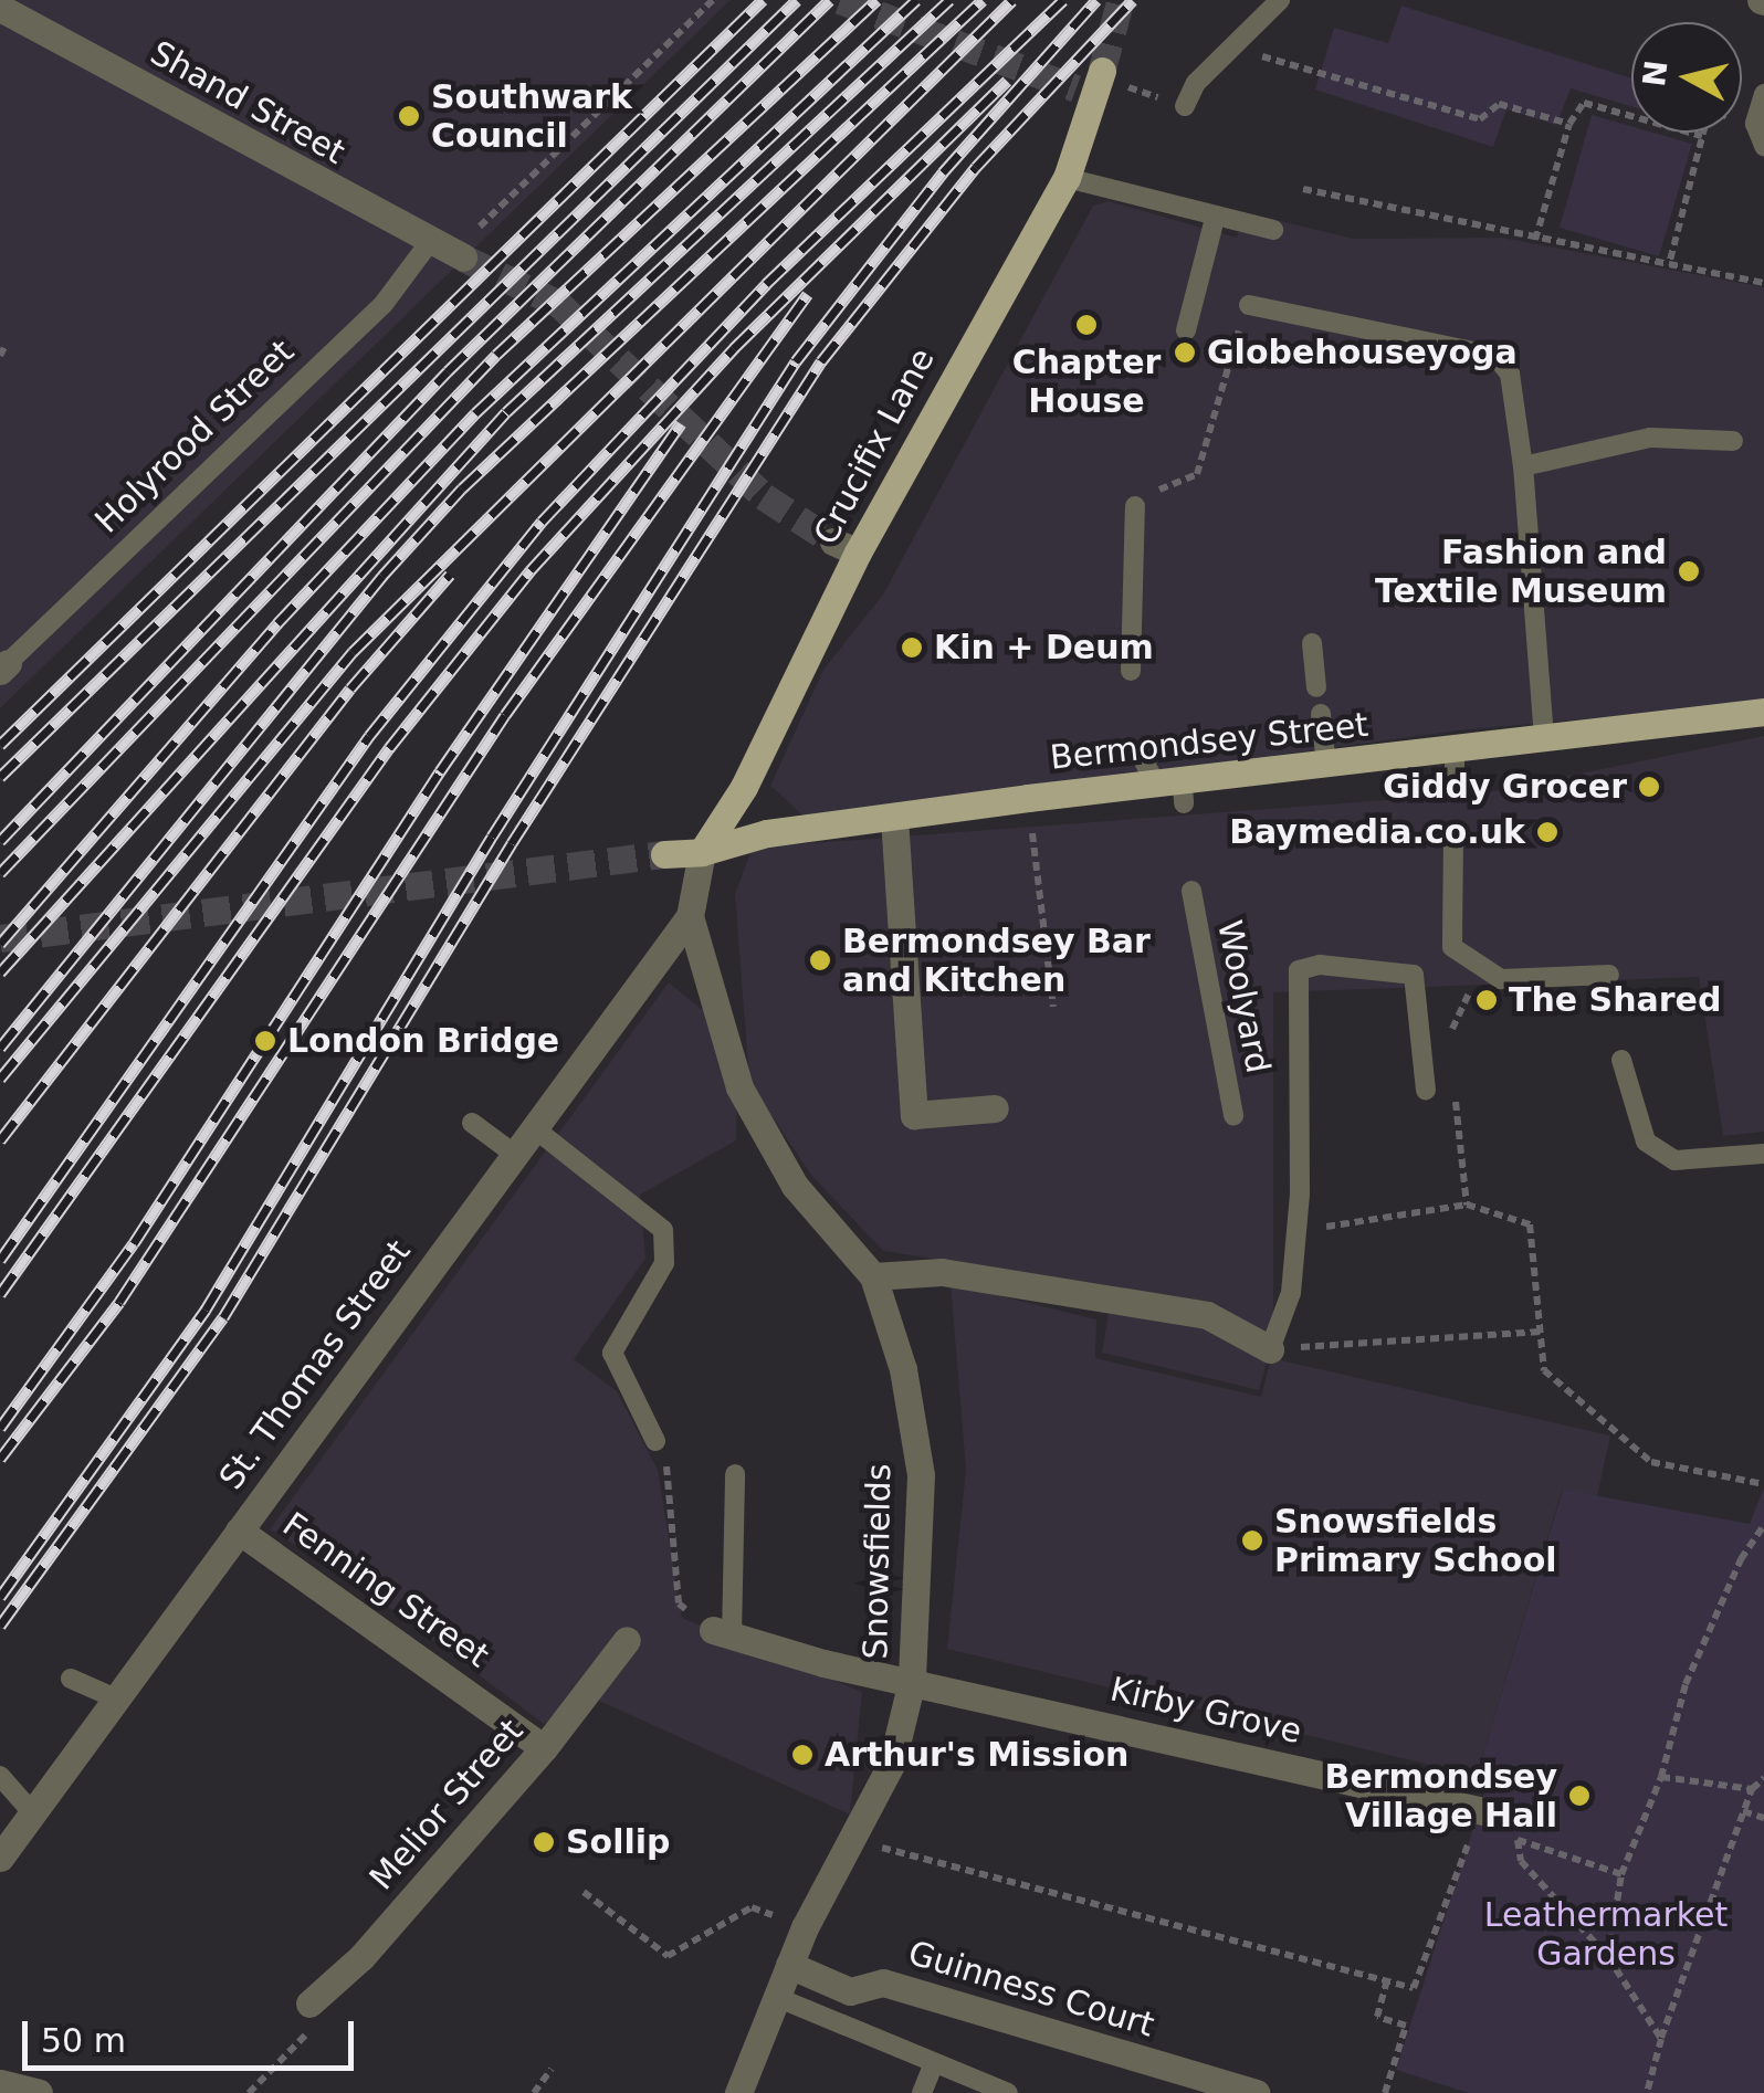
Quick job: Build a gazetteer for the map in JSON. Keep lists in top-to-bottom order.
{
  "streets": {
    "main road": ["Crucifix Lane", "Bermondsey Street"],
    "street": [
      "Shand Street",
      "St. Thomas Street",
      "Snowsfields",
      "Fenning Street",
      "Kirby Grove",
      "Melior Street",
      "Guinness Court"
    ],
    "lane": ["Holyrood Street", "Woolyard"]
  },
  "crossings": [
    ["Shand Street", "Holyrood Street"],
    ["Crucifix Lane", "Bermondsey Street"],
    ["Crucifix Lane", "Snowsfields"],
    ["Bermondsey Street", "Snowsfields"],
    ["St. Thomas Street", "Snowsfields"],
    ["St. Thomas Street", "Fenning Street"],
    ["Snowsfields", "Kirby Grove"],
    ["Snowsfields", "Guinness Court"],
    ["Fenning Street", "Melior Street"]
  ],
  "parks": ["Leathermarket Gardens"],
  "places": [
    "Southwark Council",
    "Chapter House",
    "Globehouseyoga",
    "Fashion and Textile Museum",
    "Kin + Deum",
    "Giddy Grocer",
    "Baymedia.co.uk",
    "Bermondsey Bar and Kitchen",
    "The Shared",
    "London Bridge",
    "Snowsfields Primary School",
    "Arthur's Mission",
    "Bermondsey Village Hall",
    "Sollip"
  ],
  "scale_bar": "50 m",
  "north": "left"
}
